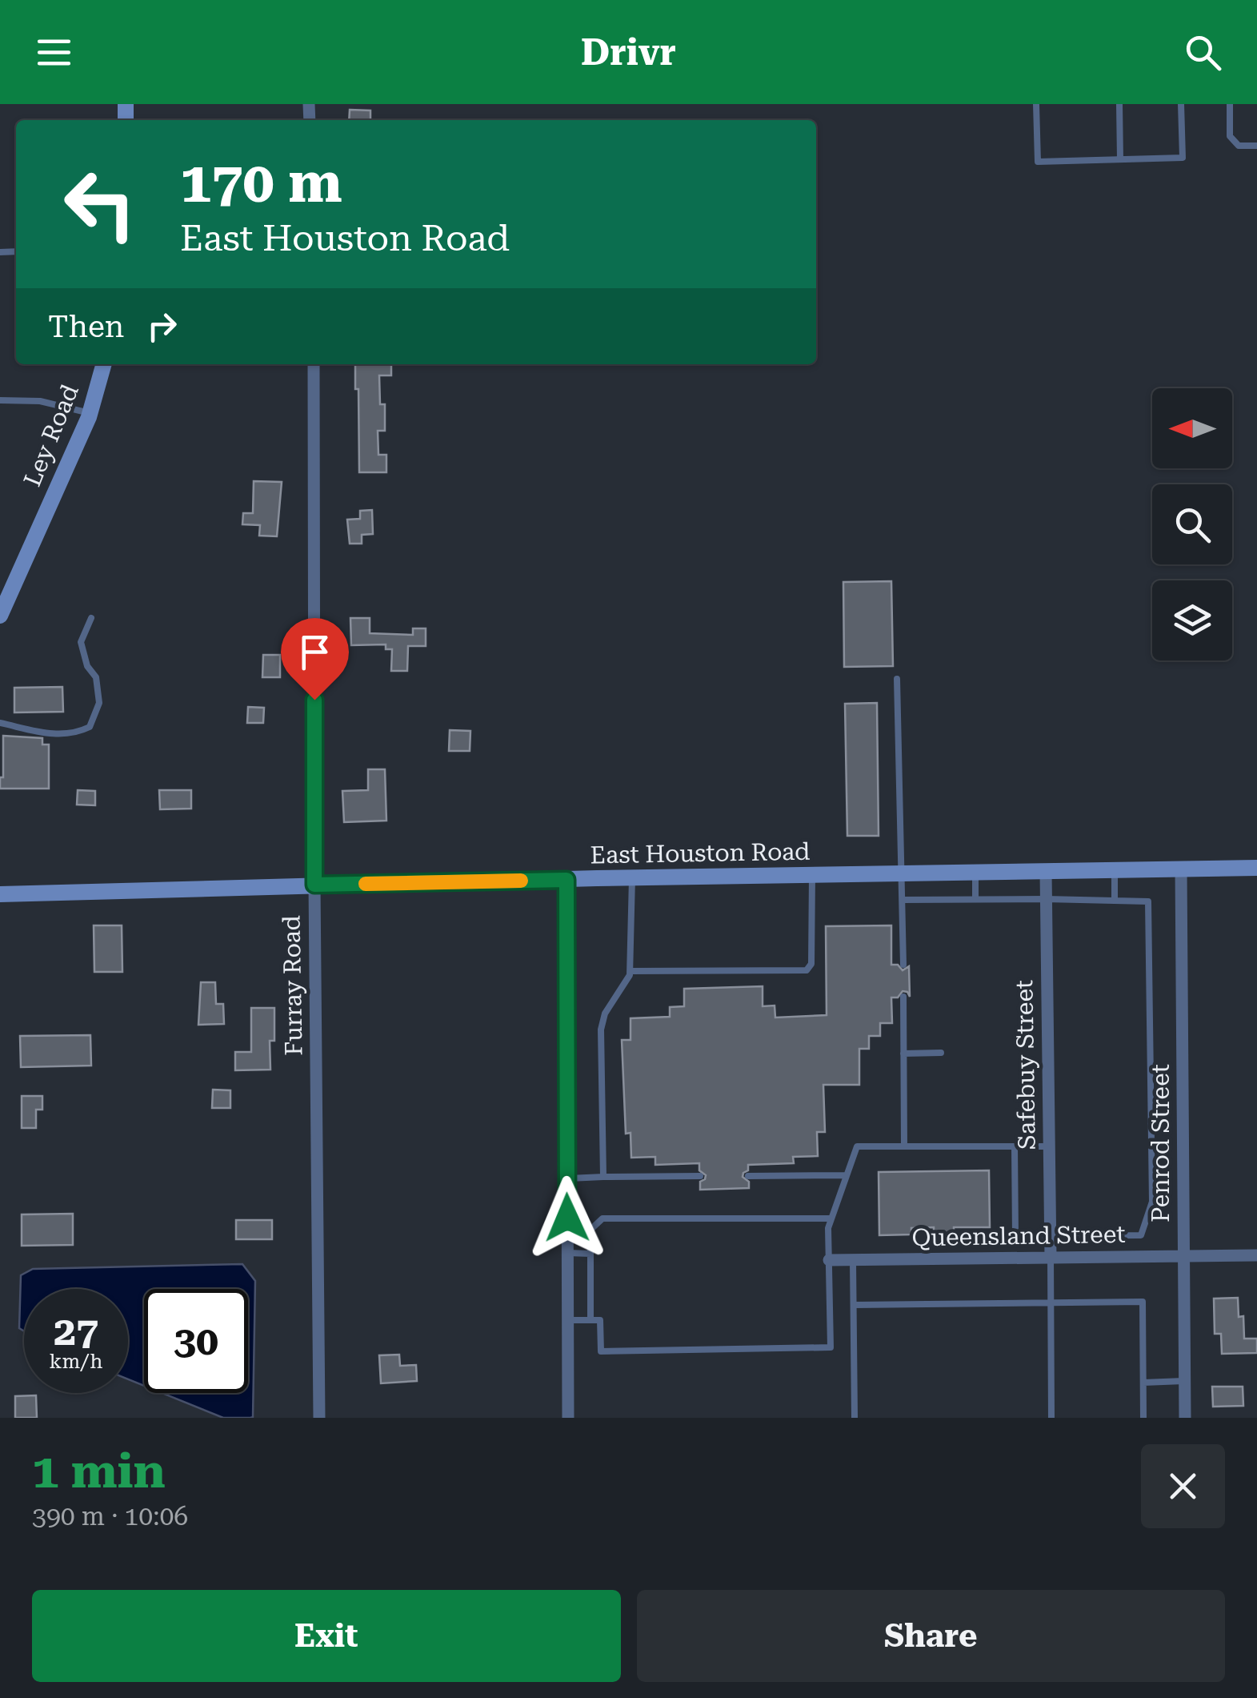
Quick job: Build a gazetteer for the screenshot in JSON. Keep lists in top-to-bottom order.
{
  "streets": {
    "street": [
      "Ley Road",
      "East Houston Road",
      "Furray Road",
      "Safebuy Street",
      "Penrod Street",
      "Queensland Street"
    ]
  },
  "crossings": [
    ["East Houston Road", "Furray Road"],
    ["East Houston Road", "Safebuy Street"],
    ["East Houston Road", "Penrod Street"],
    ["Safebuy Street", "Queensland Street"],
    ["Penrod Street", "Queensland Street"]
  ],
  "north": "left",
  "page": {
    "header": "Drivr",
    "turn": ["170 m", "East Houston Road"],
    "then": "Then",
    "speed": "27 km/h",
    "limit": "30",
    "heading": ["1 min", "390 m · 10:06"],
    "buttons": ["Exit", "Share"]
  }
}
